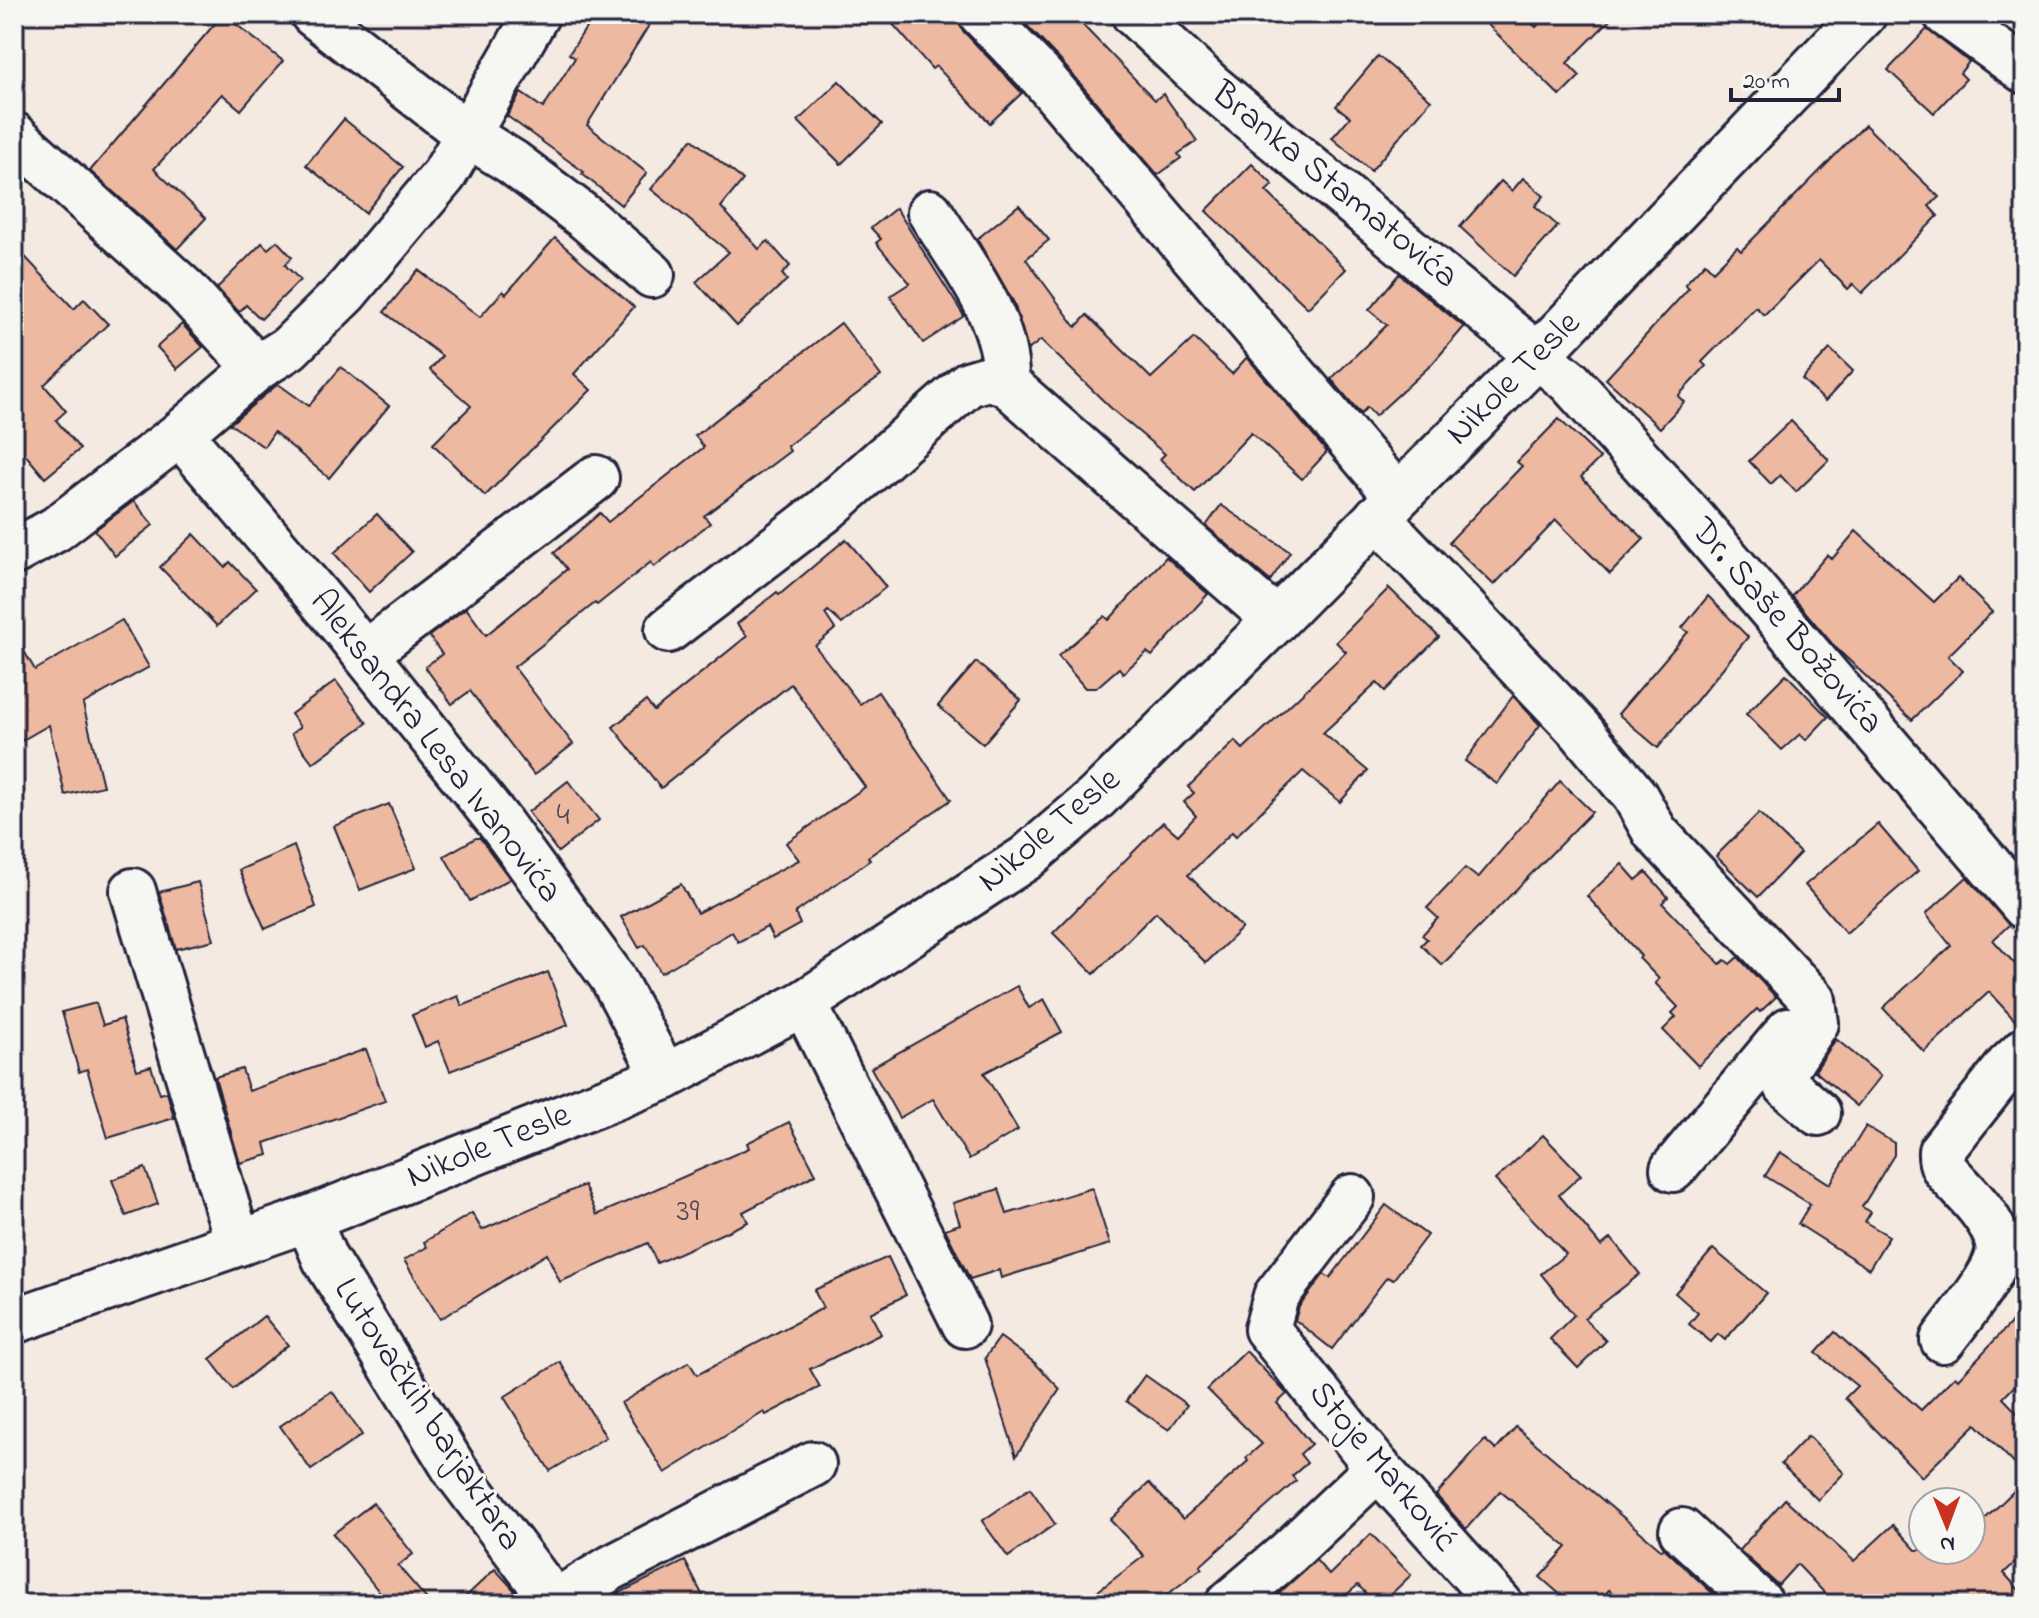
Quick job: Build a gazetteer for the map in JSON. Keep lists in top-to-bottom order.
{
  "streets": {
    "street": [
      "Branka Stamatovića",
      "Nikole Tesle",
      "Dr. Saše Božovića",
      "Aleksandra Lesa Ivanovića",
      "Lutovačkih barjaktara",
      "Stoje Marković"
    ]
  },
  "crossings": [
    ["Branka Stamatovića", "Nikole Tesle"],
    ["Branka Stamatovića", "Dr. Saše Božovića"],
    ["Nikole Tesle", "Dr. Saše Božovića"],
    ["Nikole Tesle", "Aleksandra Lesa Ivanovića"],
    ["Nikole Tesle", "Lutovačkih barjaktara"]
  ],
  "house_numbers": ["4", "39"],
  "scale_bar": "20 m",
  "north": "bottom"
}
